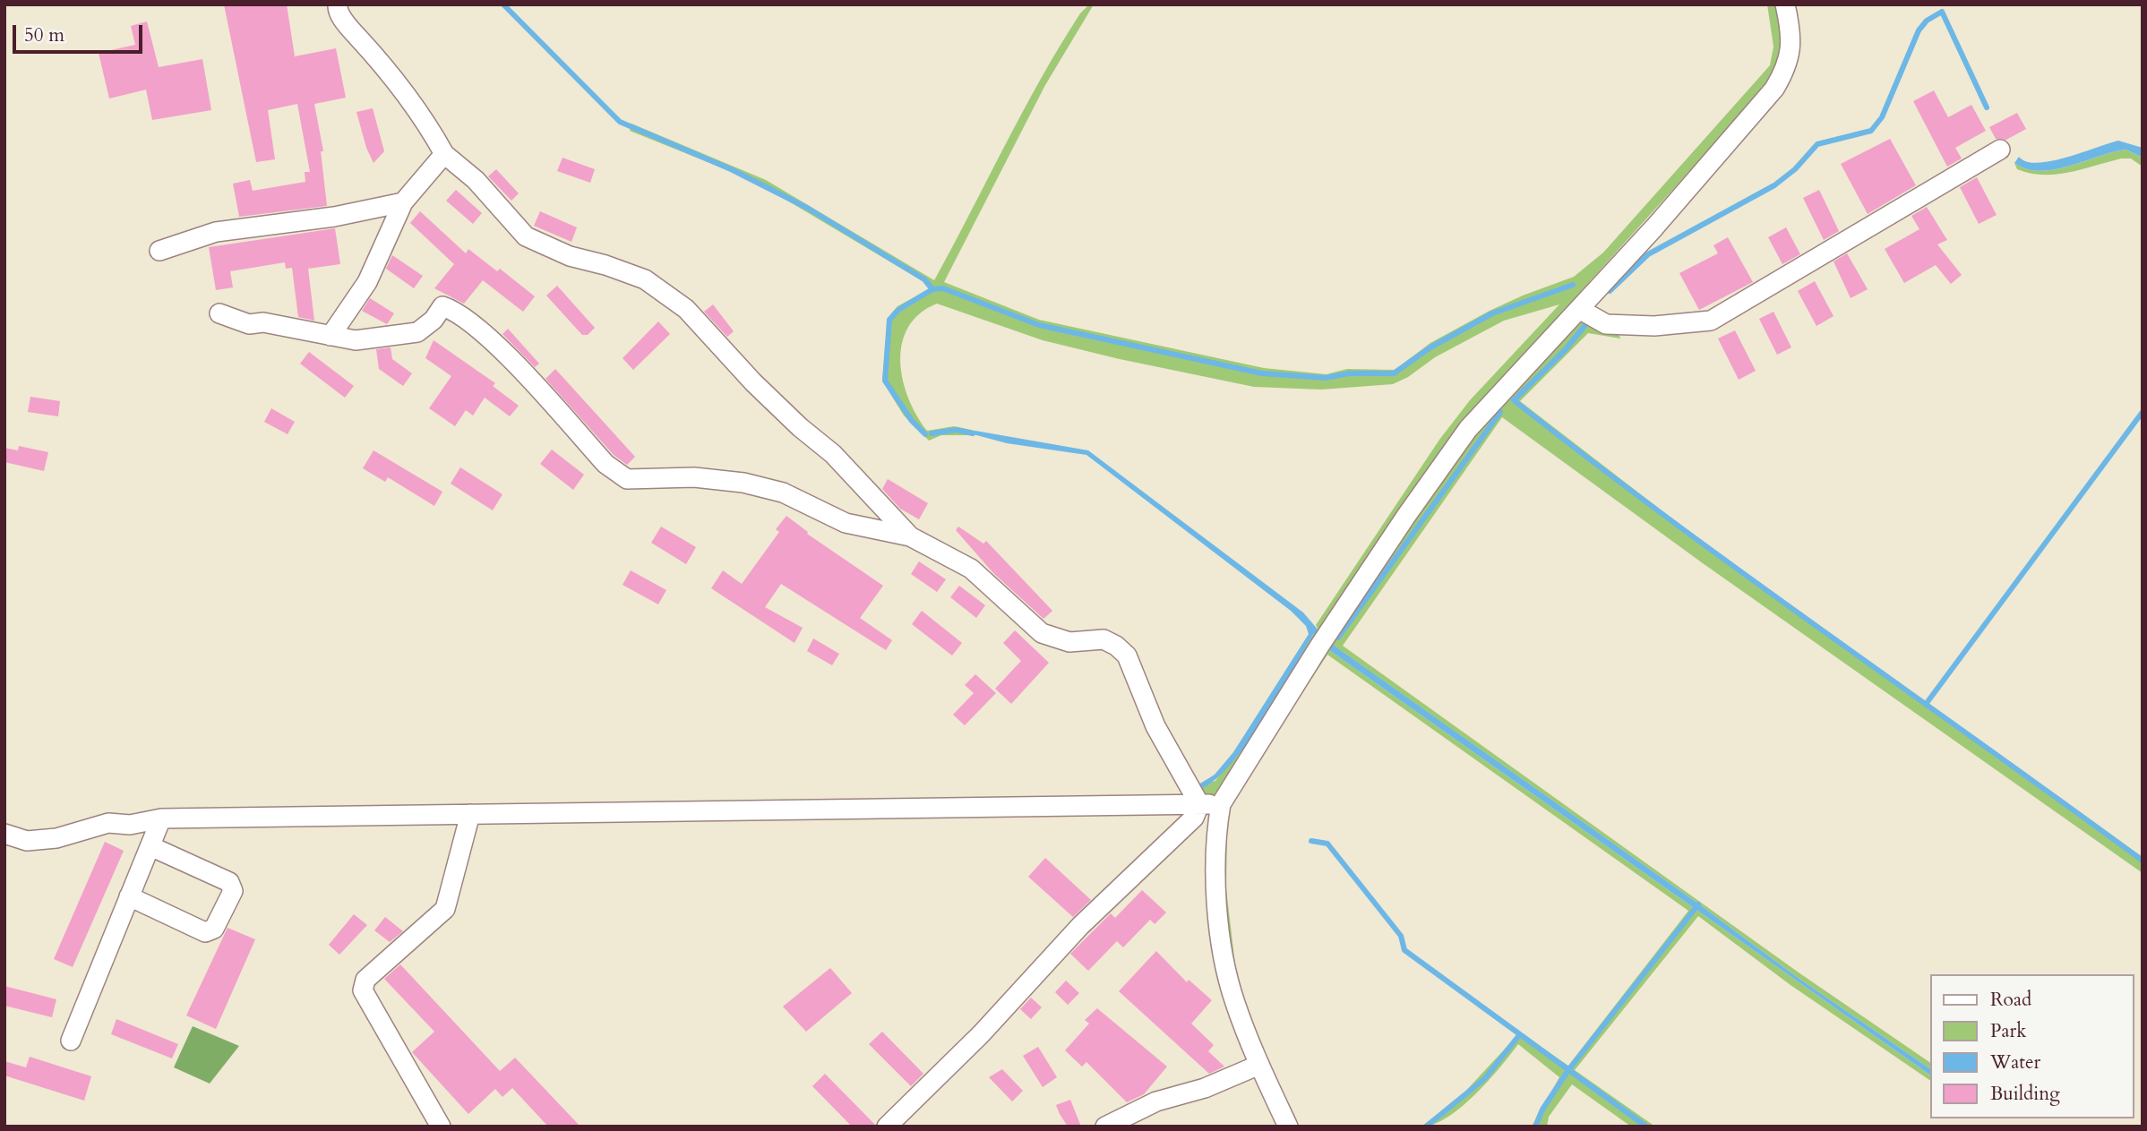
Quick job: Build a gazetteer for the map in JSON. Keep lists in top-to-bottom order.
{
  "legend": [
    "Road",
    "Park",
    "Water",
    "Building"
  ],
  "scale_bar": "50 m"
}
